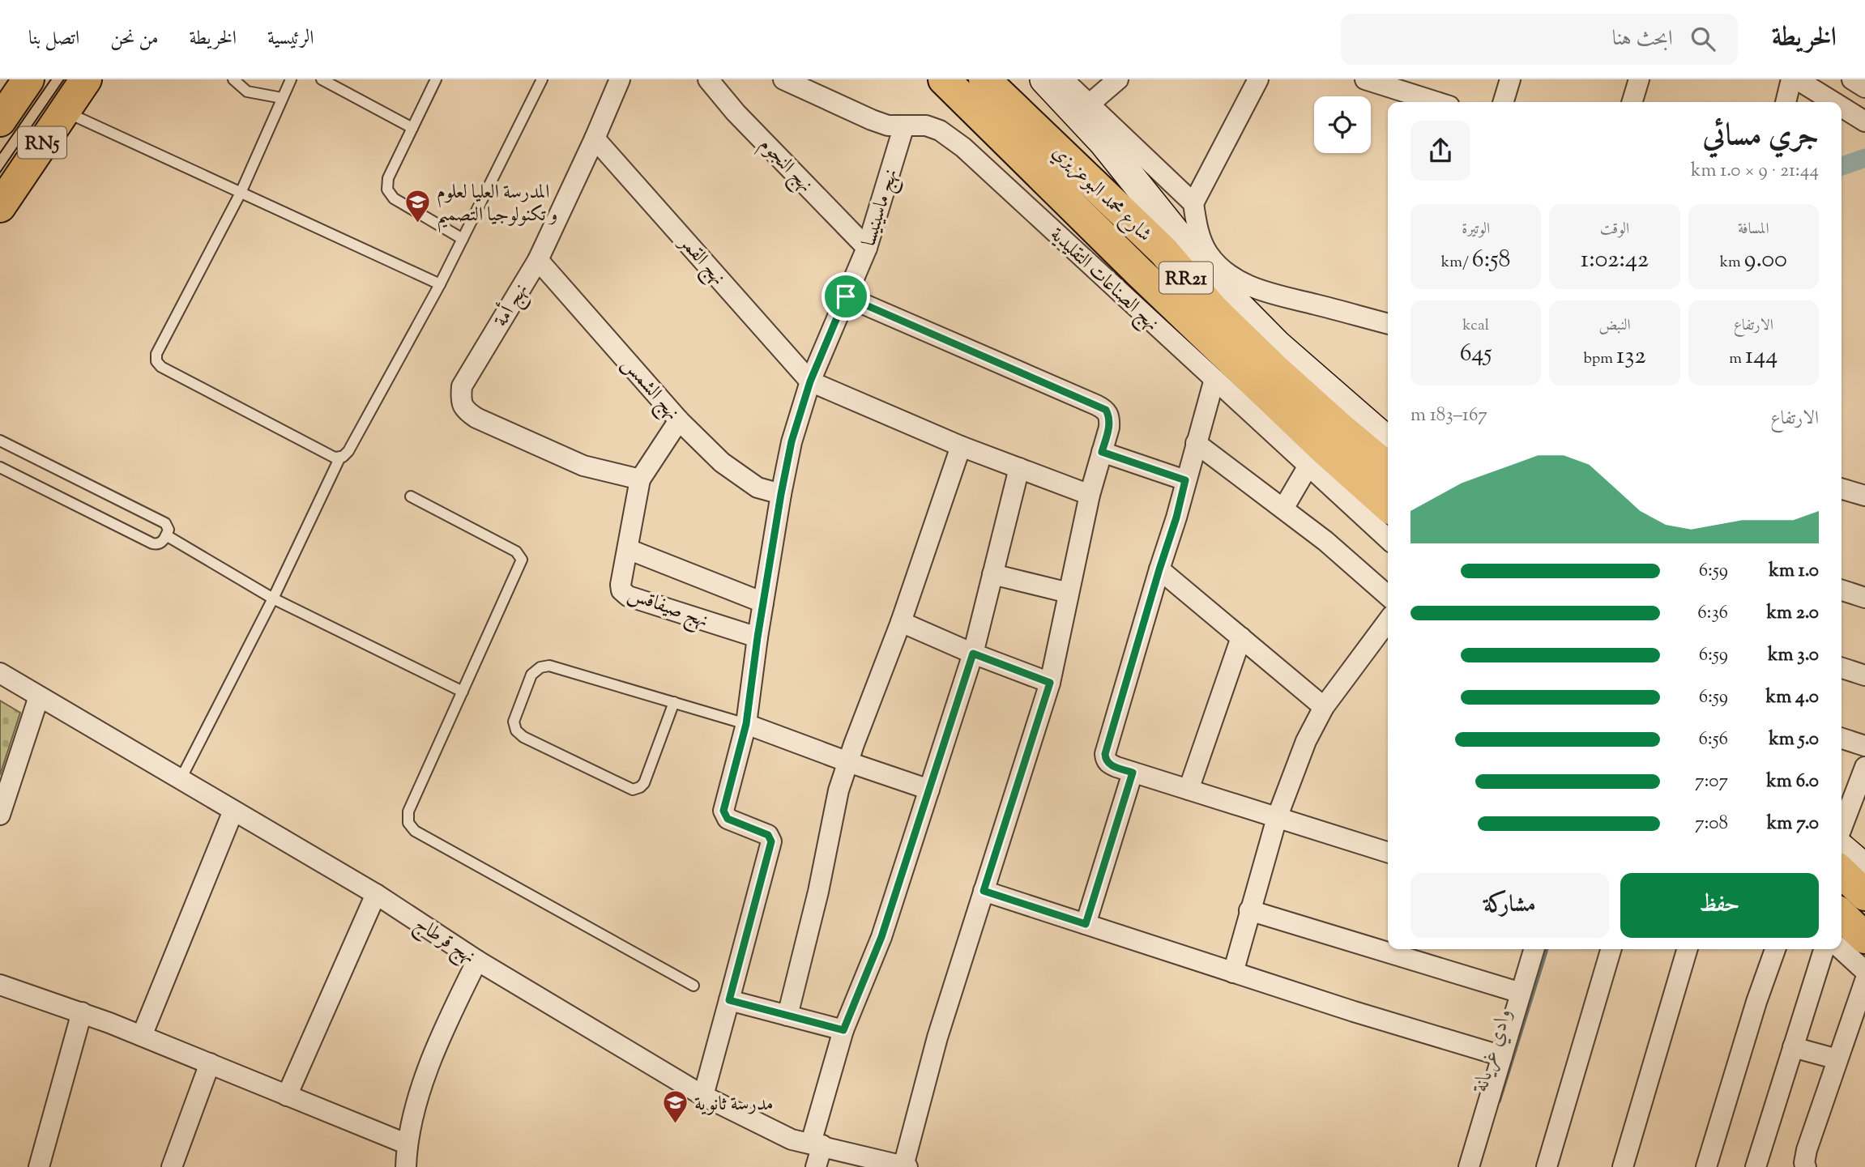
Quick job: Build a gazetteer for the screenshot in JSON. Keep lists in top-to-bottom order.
{
  "streets": {
    "highway": ["RN5", "شارع محمد البوعزيزي", "RR21"],
    "street": [
      "نهج النجوم",
      "نهج ماسينيسا",
      "نهج القمر",
      "نهج الصناعات التقليدية",
      "نهج أمة",
      "نهج الشمس",
      "نهج صيفاقس",
      "نهج قرطاج"
    ]
  },
  "crossings": [
    ["نهج النجوم", "نهج ماسينيسا"],
    ["نهج ماسينيسا", "نهج القمر"],
    ["نهج ماسينيسا", "نهج الصناعات التقليدية"],
    ["نهج ماسينيسا", "نهج الشمس"],
    ["نهج ماسينيسا", "نهج صيفاقس"],
    ["نهج ماسينيسا", "نهج قرطاج"],
    ["نهج القمر", "نهج أمة"],
    ["نهج أمة", "نهج الشمس"],
    ["نهج أمة", "نهج صيفاقس"],
    ["نهج الشمس", "نهج صيفاقس"]
  ],
  "water": ["وادي غريانة"],
  "places": {
    "school or university": ["المدرسة العليا لعلوم و تكنولوجيا التصميم", "مدرسة ثانوية"]
  },
  "page": {
    "header": "الخريطة",
    "search": "ابحث هنا",
    "nav": [
      "الرئيسية",
      "الخريطة",
      "من نحن",
      "اتصل بنا"
    ],
    "heading": ["جري مسائي", "21:44 · 9 × 1.0 km"],
    "stats": [
      ["المسافة", "9.00 km"],
      ["الوقت", "1:02:42"],
      ["الوتيرة", "6:58 /km"],
      ["الارتفاع", "144 m"],
      ["النبض", "132 bpm"],
      ["kcal", "645"]
    ],
    "chart": ["الارتفاع", "167–183 m"],
    "list": [
      {
        "name": "1.0 km",
        "note": "6:59"
      },
      {
        "name": "2.0 km",
        "note": "6:36"
      },
      {
        "name": "3.0 km",
        "note": "6:59"
      },
      {
        "name": "4.0 km",
        "note": "6:59"
      },
      {
        "name": "5.0 km",
        "note": "6:56"
      },
      {
        "name": "6.0 km",
        "note": "7:07"
      },
      {
        "name": "7.0 km",
        "note": "7:08"
      }
    ],
    "buttons": ["حفظ", "مشاركة"]
  }
}
